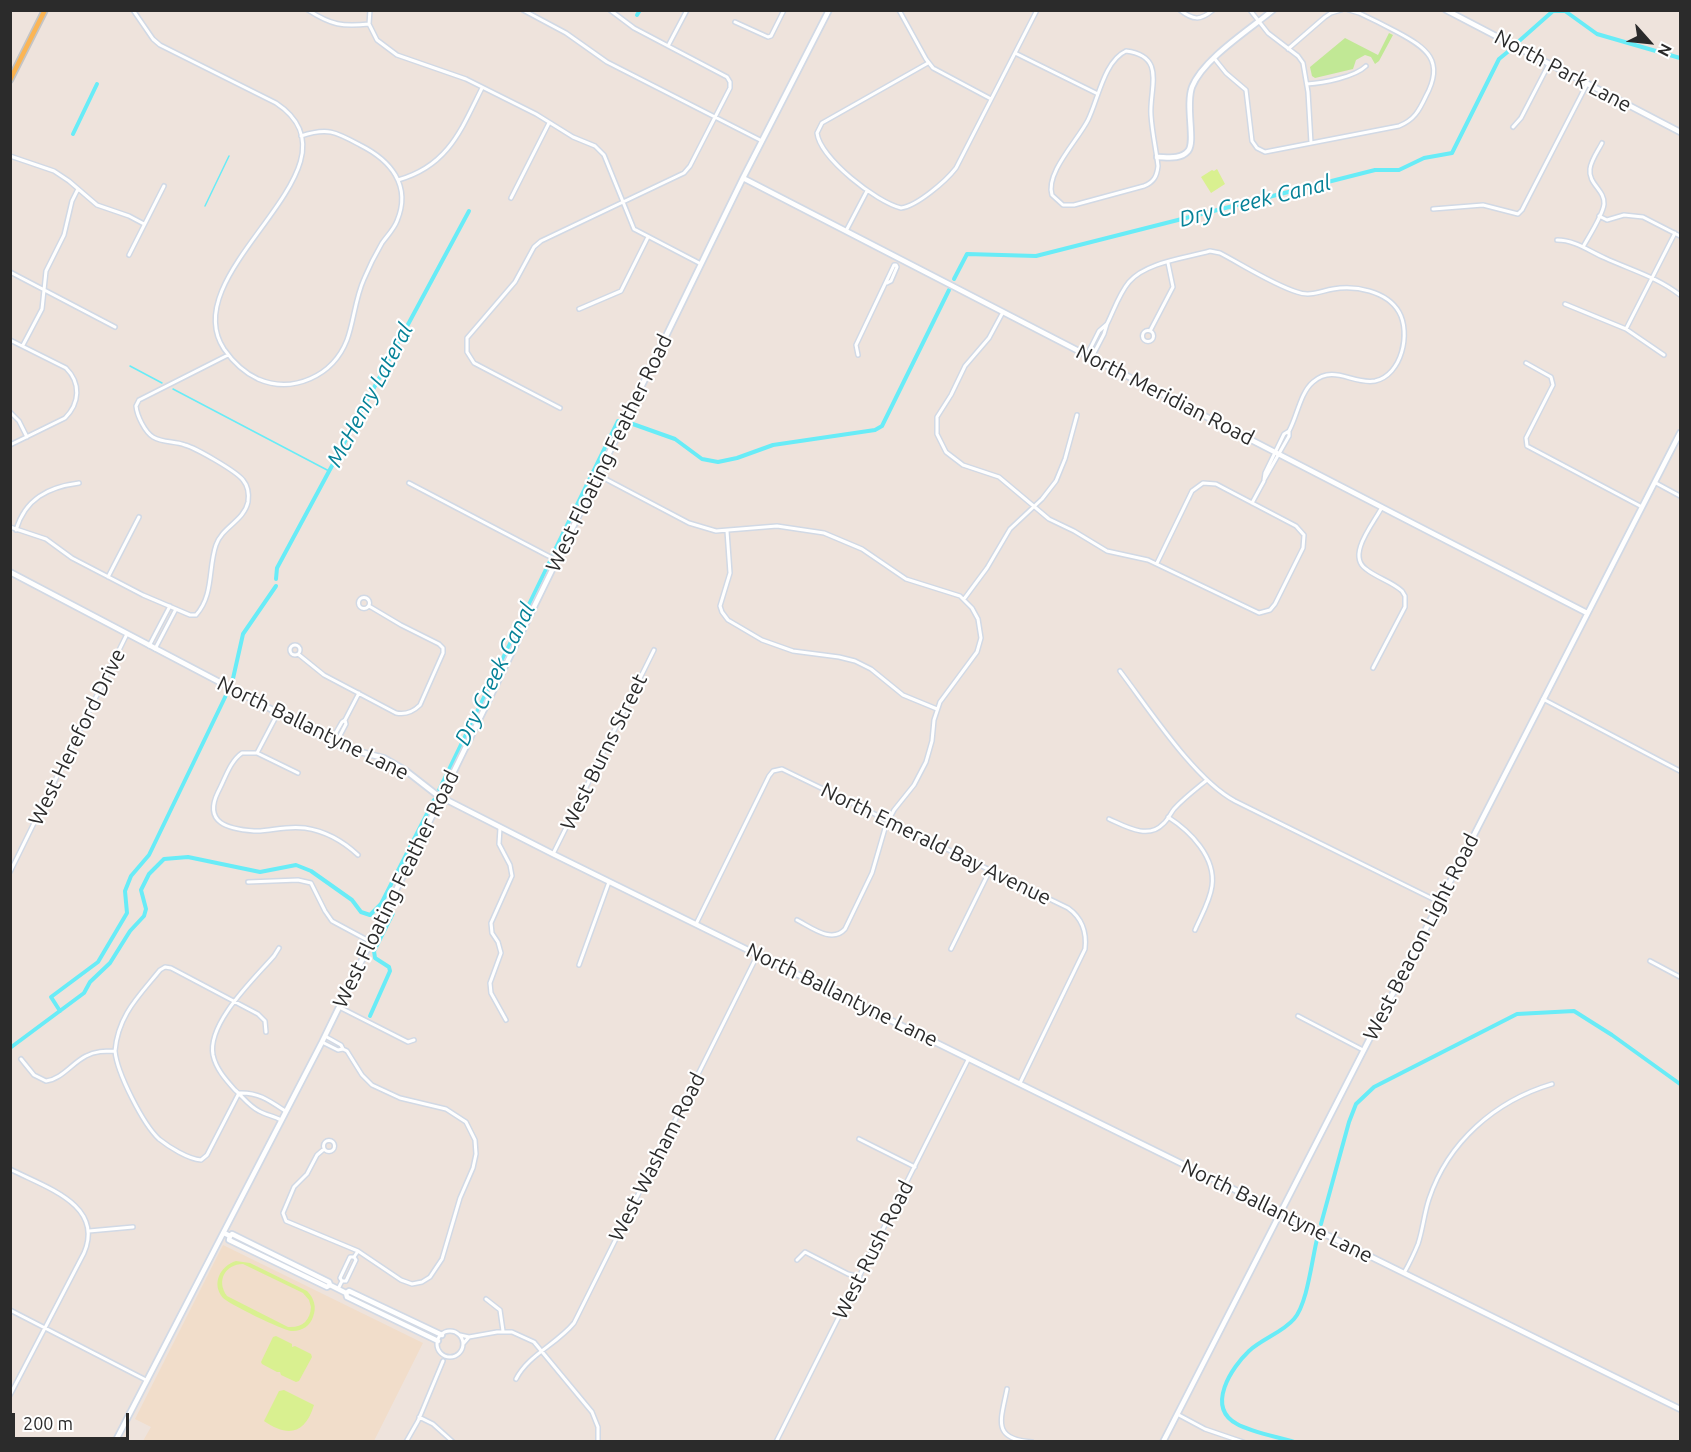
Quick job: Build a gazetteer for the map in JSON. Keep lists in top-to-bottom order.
{
  "streets": {
    "street": [
      "North Park Lane",
      "North Meridian Road",
      "West Floating Feather Road",
      "North Ballantyne Lane",
      "West Hereford Drive",
      "West Burns Street",
      "North Emerald Bay Avenue",
      "West Beacon Light Road",
      "West Washam Road",
      "West Rush Road"
    ]
  },
  "crossings": [
    ["North Meridian Road", "West Floating Feather Road"],
    ["North Meridian Road", "West Beacon Light Road"],
    ["West Floating Feather Road", "North Ballantyne Lane"],
    ["North Ballantyne Lane", "West Hereford Drive"],
    ["North Ballantyne Lane", "West Burns Street"],
    ["North Ballantyne Lane", "North Emerald Bay Avenue"],
    ["North Ballantyne Lane", "West Beacon Light Road"],
    ["North Ballantyne Lane", "West Washam Road"],
    ["North Ballantyne Lane", "West Rush Road"]
  ],
  "water": ["Dry Creek Canal", "McHenry Lateral"],
  "scale_bar": "200 m",
  "north": "bottom right"
}
